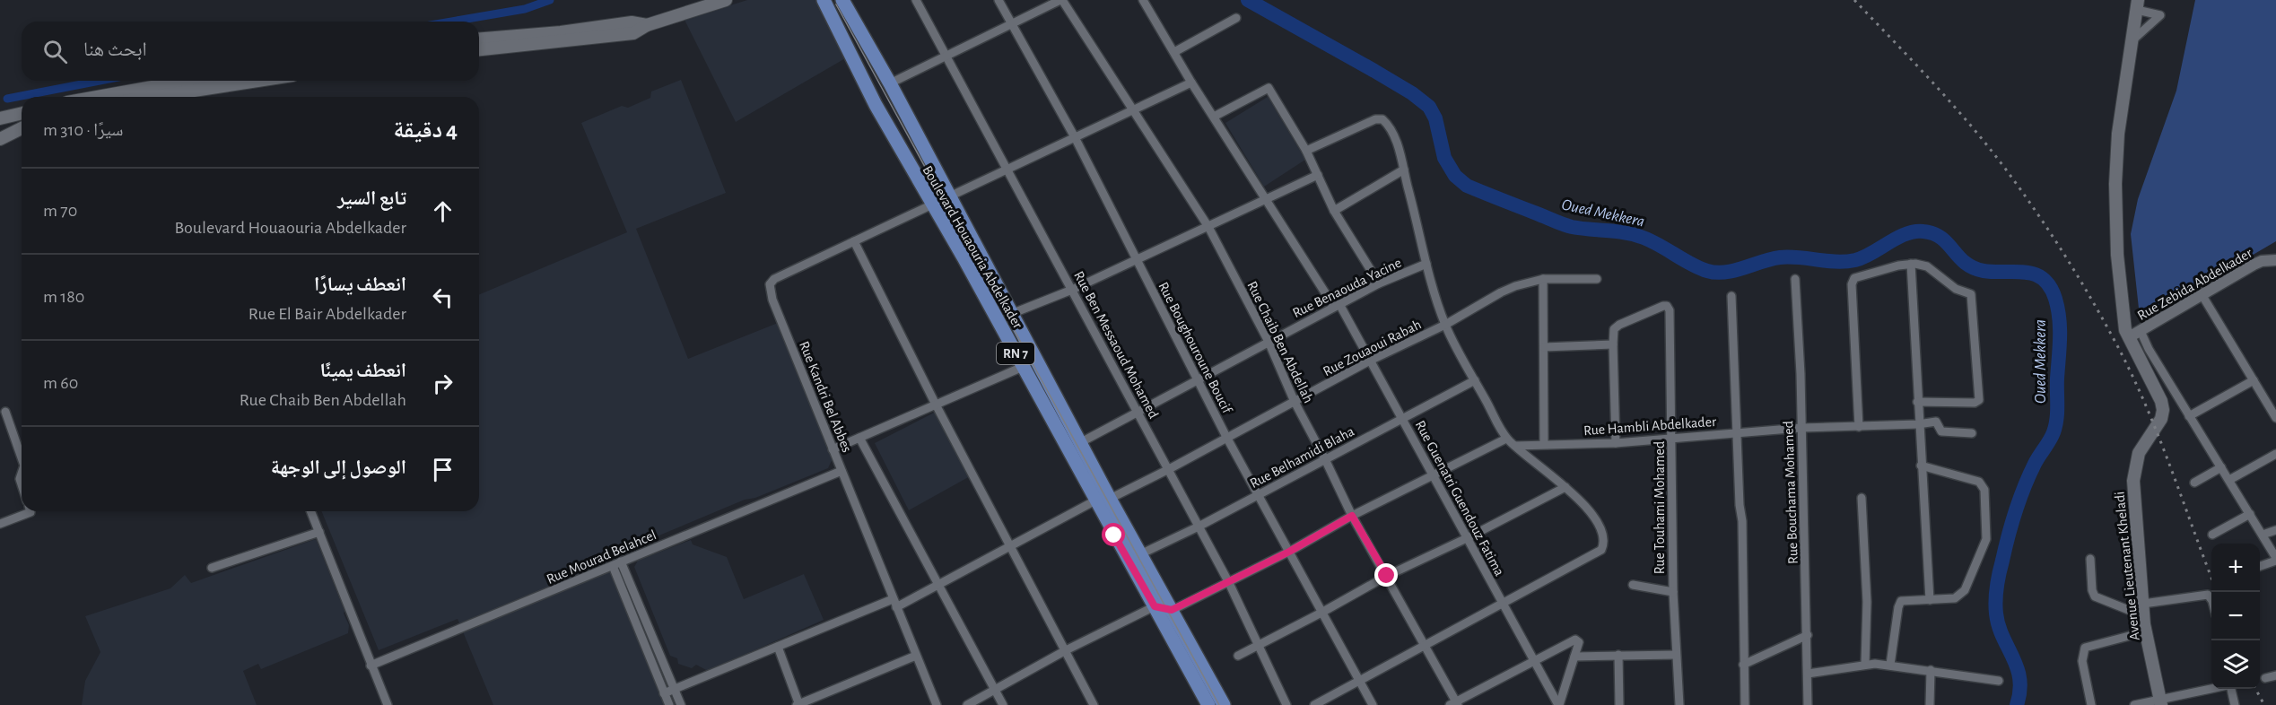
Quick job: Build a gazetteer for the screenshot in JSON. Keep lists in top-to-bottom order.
{
  "streets": {
    "main road": ["Boulevard Houaouria Abdelkader", "RN 7", "Avenue Lieutenant Kheladi"],
    "street": [
      "Rue Zebida Abdelkader",
      "Rue Benaouda Yacine",
      "Rue Chaib Ben Abdellah",
      "Rue Ben Messaoud Mohamed",
      "Rue Boughouroune Boucif",
      "Rue Zouaoui Rabah",
      "Rue Kandri Bel Abbes",
      "Rue Hambli Abdelkader",
      "Rue Belhamidi Blaha",
      "Rue Bouchama Mohamed",
      "Rue Guenatri Guendouz Fatima",
      "Rue Touhami Mohamed",
      "Rue Mourad Belahcel"
    ]
  },
  "crossings": [
    ["Boulevard Houaouria Abdelkader", "Rue Benaouda Yacine"],
    ["Boulevard Houaouria Abdelkader", "Rue Zouaoui Rabah"],
    ["Boulevard Houaouria Abdelkader", "Rue Kandri Bel Abbes"],
    ["Boulevard Houaouria Abdelkader", "Rue Belhamidi Blaha"],
    ["Rue Zebida Abdelkader", "Avenue Lieutenant Kheladi"],
    ["Rue Benaouda Yacine", "Rue Chaib Ben Abdellah"],
    ["Rue Benaouda Yacine", "Rue Ben Messaoud Mohamed"],
    ["Rue Benaouda Yacine", "Rue Boughouroune Boucif"],
    ["Rue Benaouda Yacine", "Rue Guenatri Guendouz Fatima"],
    ["Rue Chaib Ben Abdellah", "Rue Zouaoui Rabah"],
    ["Rue Chaib Ben Abdellah", "Rue Kandri Bel Abbes"],
    ["Rue Chaib Ben Abdellah", "Rue Belhamidi Blaha"],
    ["Rue Ben Messaoud Mohamed", "Rue Zouaoui Rabah"],
    ["Rue Ben Messaoud Mohamed", "Rue Kandri Bel Abbes"],
    ["Rue Ben Messaoud Mohamed", "Rue Belhamidi Blaha"],
    ["Rue Boughouroune Boucif", "Rue Zouaoui Rabah"],
    ["Rue Boughouroune Boucif", "Rue Kandri Bel Abbes"],
    ["Rue Boughouroune Boucif", "Rue Belhamidi Blaha"],
    ["Rue Zouaoui Rabah", "Rue Guenatri Guendouz Fatima"],
    ["Rue Kandri Bel Abbes", "Rue Guenatri Guendouz Fatima"],
    ["Rue Kandri Bel Abbes", "Rue Mourad Belahcel"],
    ["Rue Hambli Abdelkader", "Rue Bouchama Mohamed"],
    ["Rue Hambli Abdelkader", "Rue Touhami Mohamed"],
    ["Rue Belhamidi Blaha", "Rue Guenatri Guendouz Fatima"]
  ],
  "water": ["Oued Mekkera"],
  "page": {
    "search": "ابحث هنا",
    "heading": ["4 دقيقة", "سيرًا · 310 m"],
    "list": [
      ["تابع السير", "Boulevard Houaouria Abdelkader", "70 m"],
      ["انعطف يسارًا", "Rue El Bair Abdelkader", "180 m"],
      ["انعطف يمينًا", "Rue Chaib Ben Abdellah", "60 m"],
      "الوصول إلى الوجهة"
    ],
    "map_buttons": ["+", "−"]
  }
}
